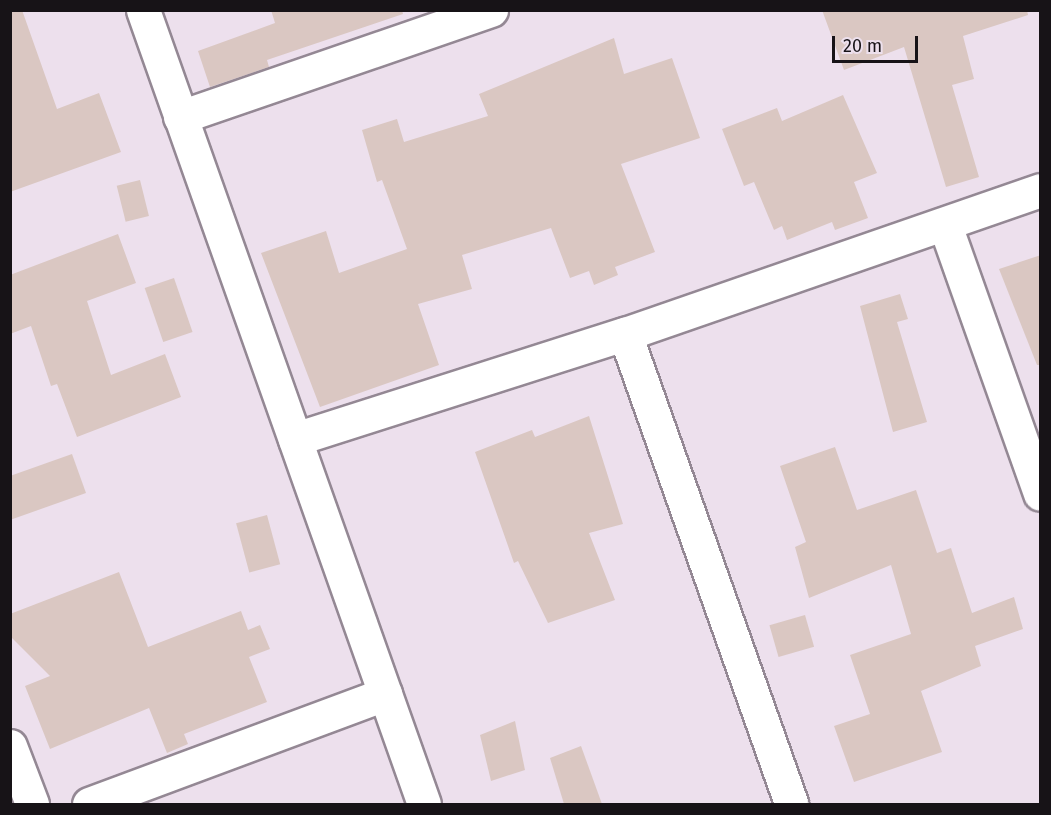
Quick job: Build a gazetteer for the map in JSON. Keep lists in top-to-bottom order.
{
  "scale_bar": "20 m"
}
